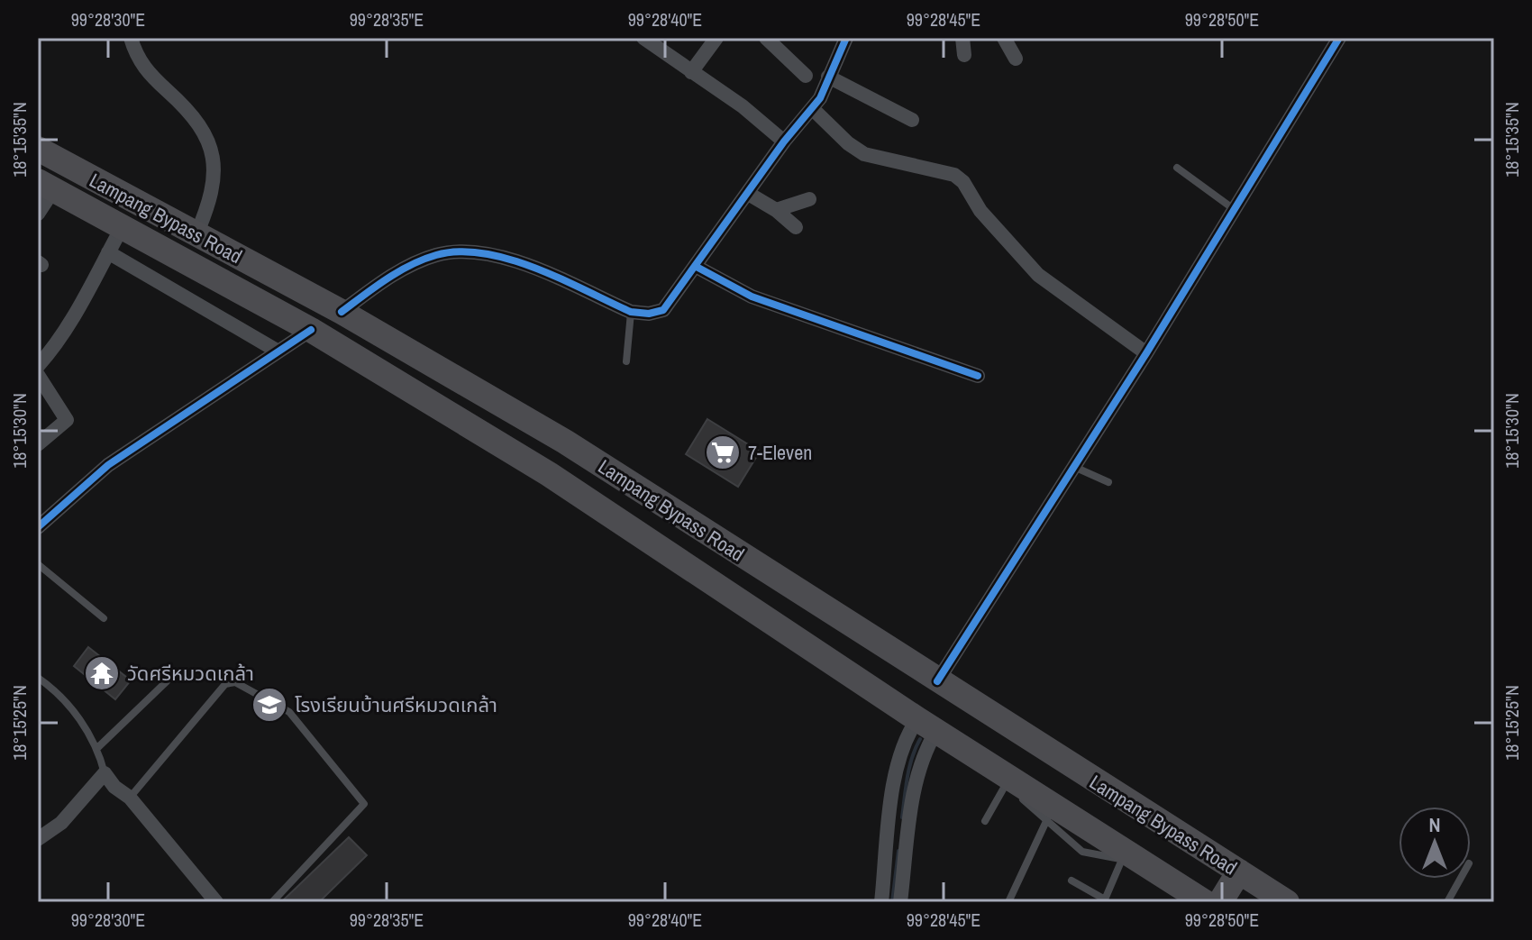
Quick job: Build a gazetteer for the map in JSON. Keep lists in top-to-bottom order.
{
  "streets": {
    "highway": ["Lampang Bypass Road"]
  },
  "places": {
    "supermarket": ["7-Eleven"],
    "temple": ["วัดศรีหมวดเกล้า"],
    "school or university": ["โรงเรียนบ้านศรีหมวดเกล้า"]
  },
  "north": "top",
  "coordinates": [
    "99°28'30\"E",
    "99°28'35\"E",
    "99°28'40\"E",
    "99°28'45\"E",
    "99°28'50\"E",
    "18°15'35\"N",
    "18°15'30\"N",
    "18°15'25\"N"
  ]
}
